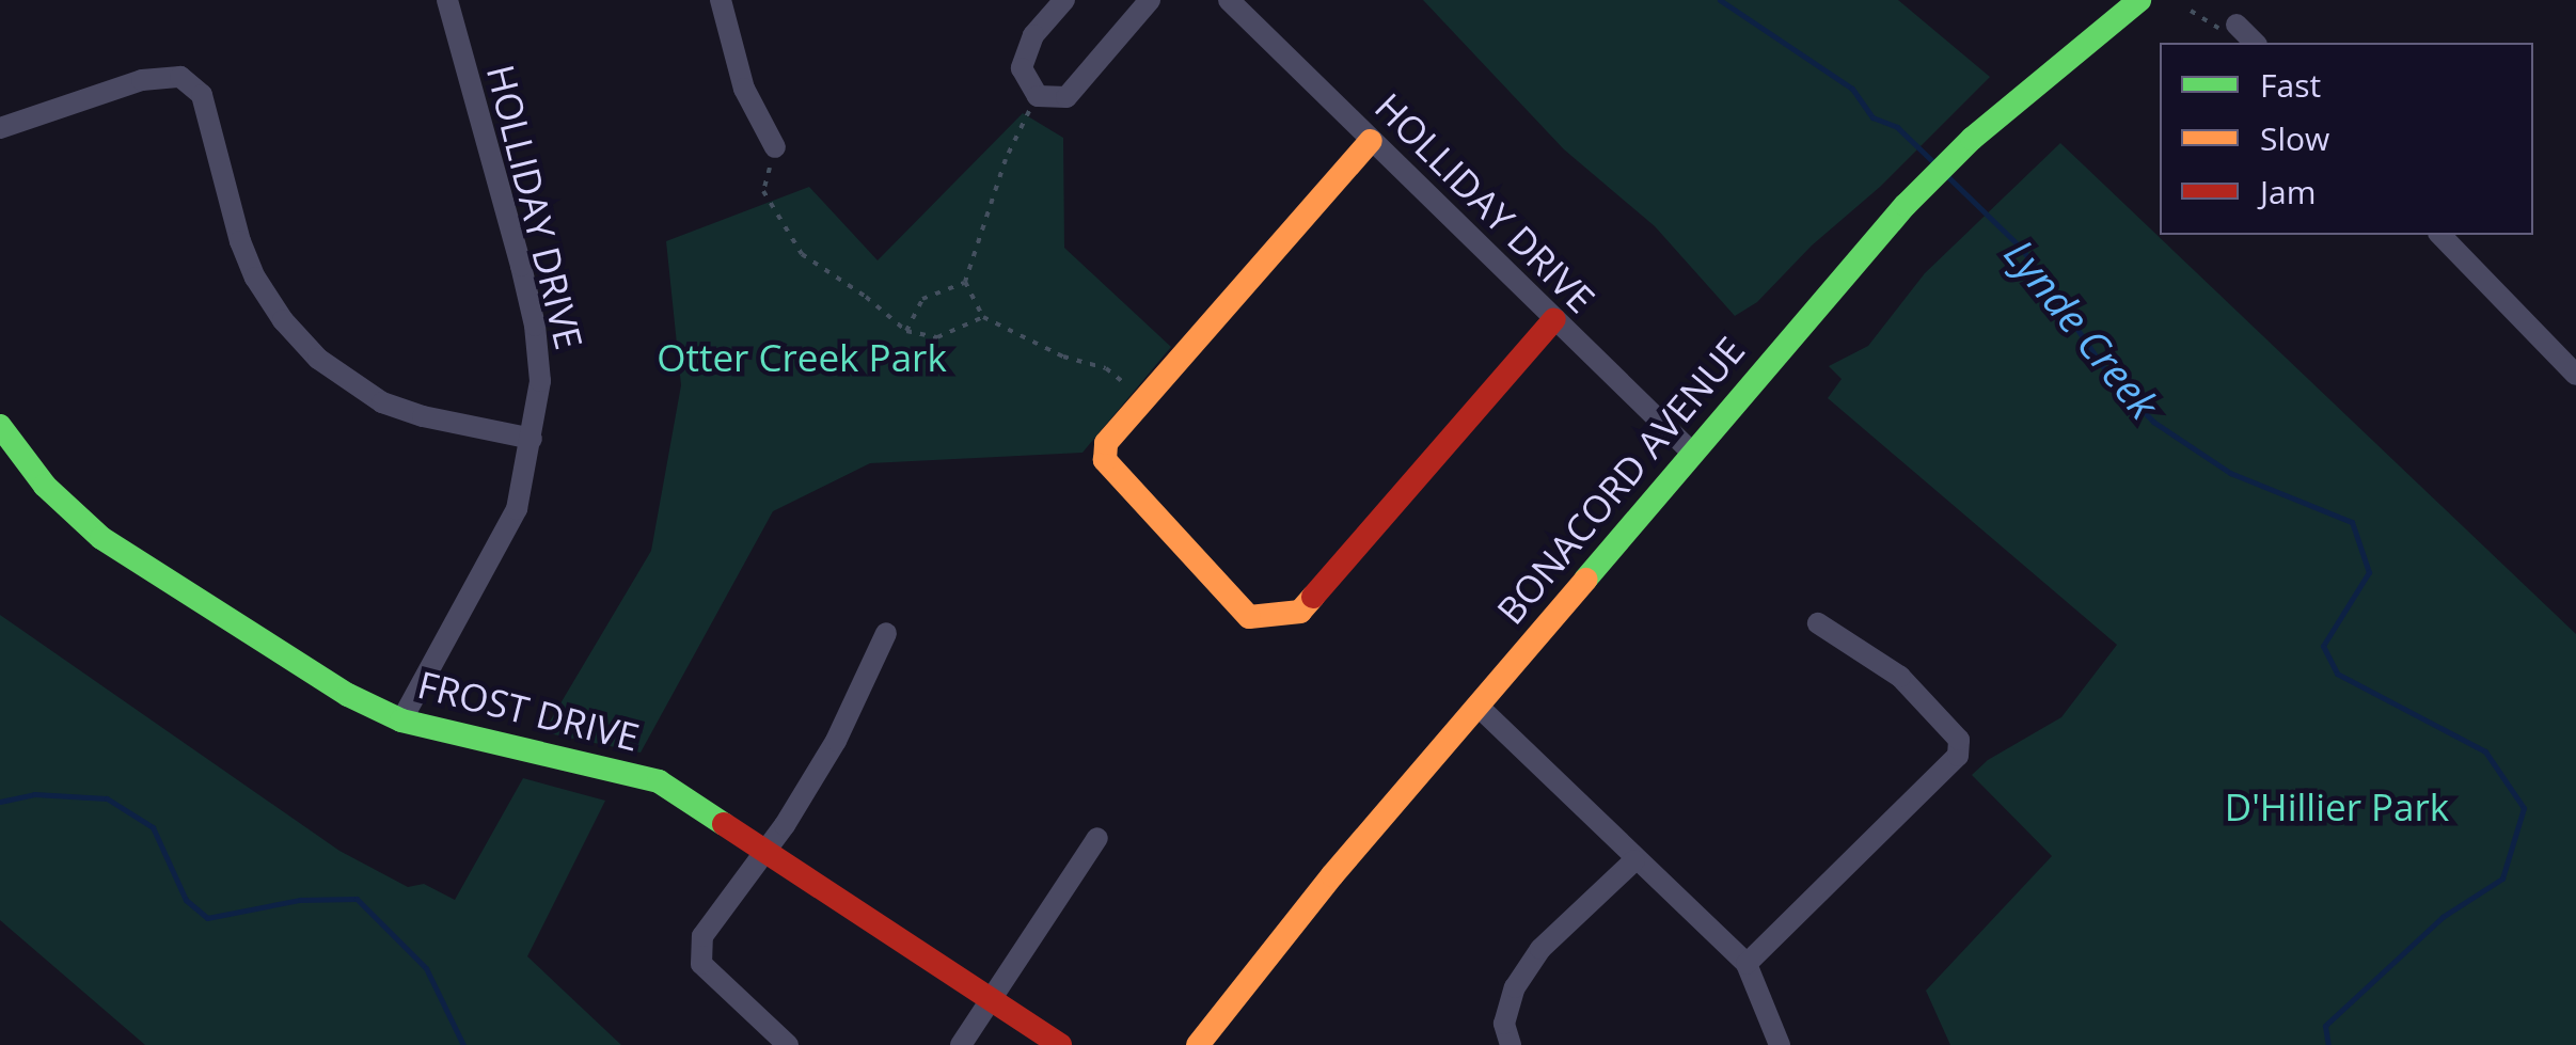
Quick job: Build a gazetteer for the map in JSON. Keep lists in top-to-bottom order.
{
  "streets": {
    "street": ["HOLLIDAY DRIVE", "BONACORD AVENUE", "FROST DRIVE"]
  },
  "crossings": [
    ["HOLLIDAY DRIVE", "BONACORD AVENUE"],
    ["HOLLIDAY DRIVE", "FROST DRIVE"]
  ],
  "water": ["Lynde Creek"],
  "parks": ["Otter Creek Park", "D'Hillier Park"],
  "legend": ["Fast", "Slow", "Jam"]
}
